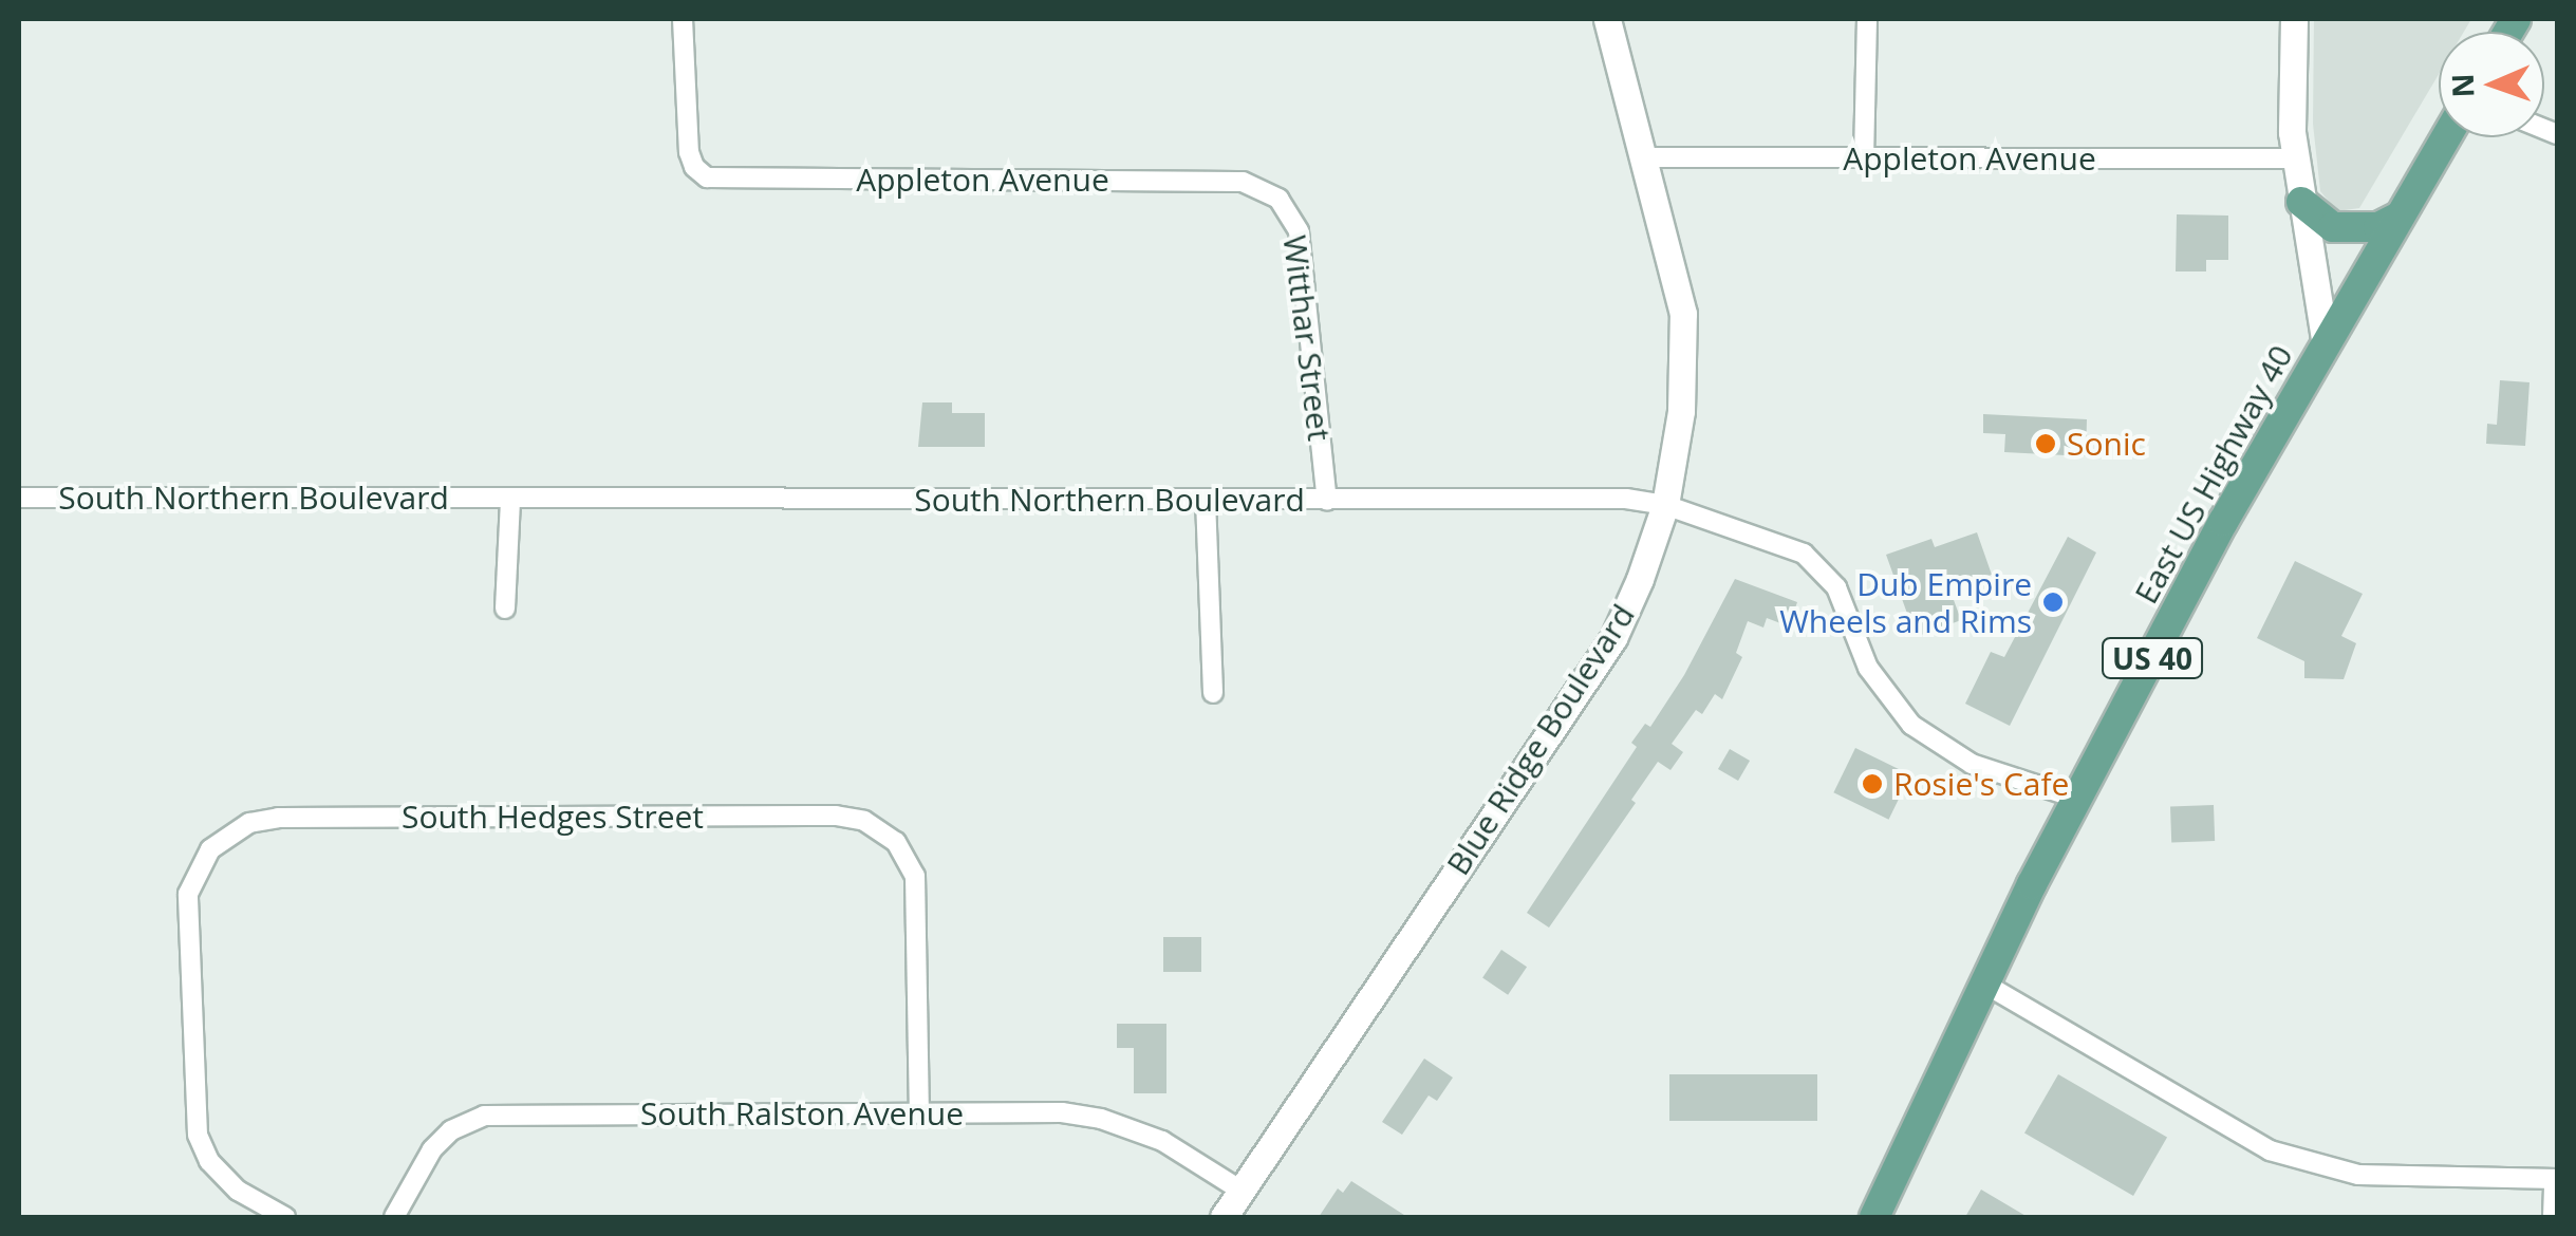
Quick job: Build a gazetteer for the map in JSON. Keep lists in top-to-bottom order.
{
  "streets": {
    "main road": ["East US Highway 40", "US 40"],
    "street": [
      "Appleton Avenue",
      "Witthar Street",
      "South Northern Boulevard",
      "Blue Ridge Boulevard",
      "South Hedges Street",
      "South Ralston Avenue"
    ]
  },
  "crossings": [
    ["Appleton Avenue", "Witthar Street"],
    ["Appleton Avenue", "Blue Ridge Boulevard"],
    ["Witthar Street", "South Northern Boulevard"],
    ["East US Highway 40", "South Northern Boulevard"],
    ["South Northern Boulevard", "Blue Ridge Boulevard"],
    ["Blue Ridge Boulevard", "South Ralston Avenue"],
    ["South Hedges Street", "South Ralston Avenue"]
  ],
  "places": ["Sonic", "Dub Empire Wheels and Rims", "Rosie's Cafe"],
  "north": "left"
}
